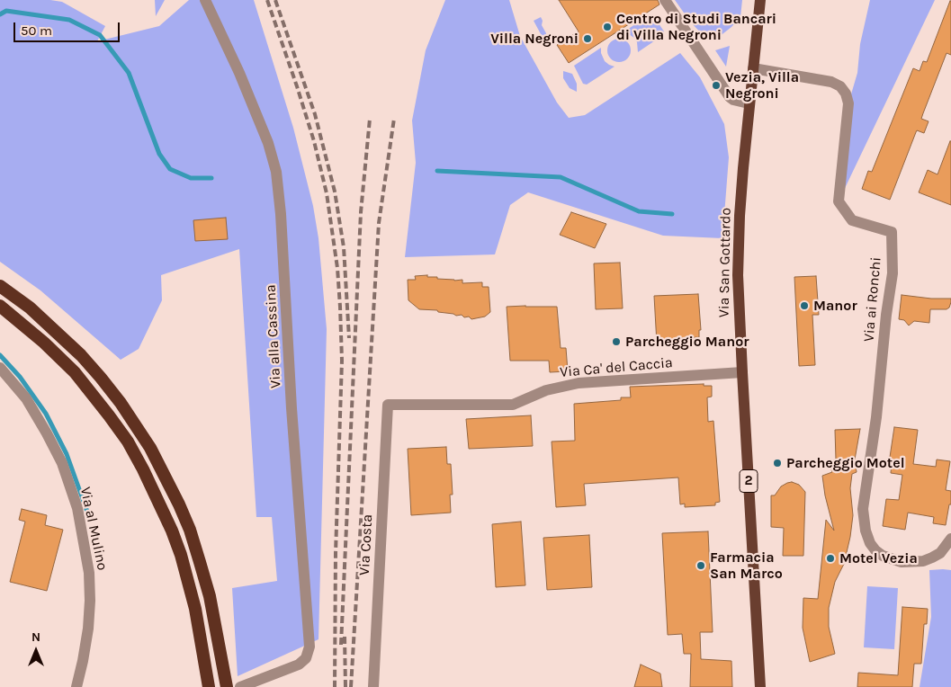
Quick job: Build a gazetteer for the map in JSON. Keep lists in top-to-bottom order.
{
  "streets": {
    "main road": ["Via San Gottardo", "2"],
    "street": [
      "Via ai Ronchi",
      "Via alla Cassina",
      "Via Ca' del Caccia",
      "Via al Mulino",
      "Via Costa"
    ]
  },
  "crossings": [
    ["Via San Gottardo", "Via ai Ronchi"],
    ["Via San Gottardo", "Via Ca' del Caccia"],
    ["Via Ca' del Caccia", "Via Costa"]
  ],
  "places": [
    "Centro di Studi Bancari di Villa Negroni",
    "Villa Negroni",
    "Vezia, Villa Negroni",
    "Manor",
    "Parcheggio Manor",
    "Parcheggio Motel",
    "Motel Vezia",
    "Farmacia San Marco"
  ],
  "scale_bar": "50 m",
  "north": "top"
}
